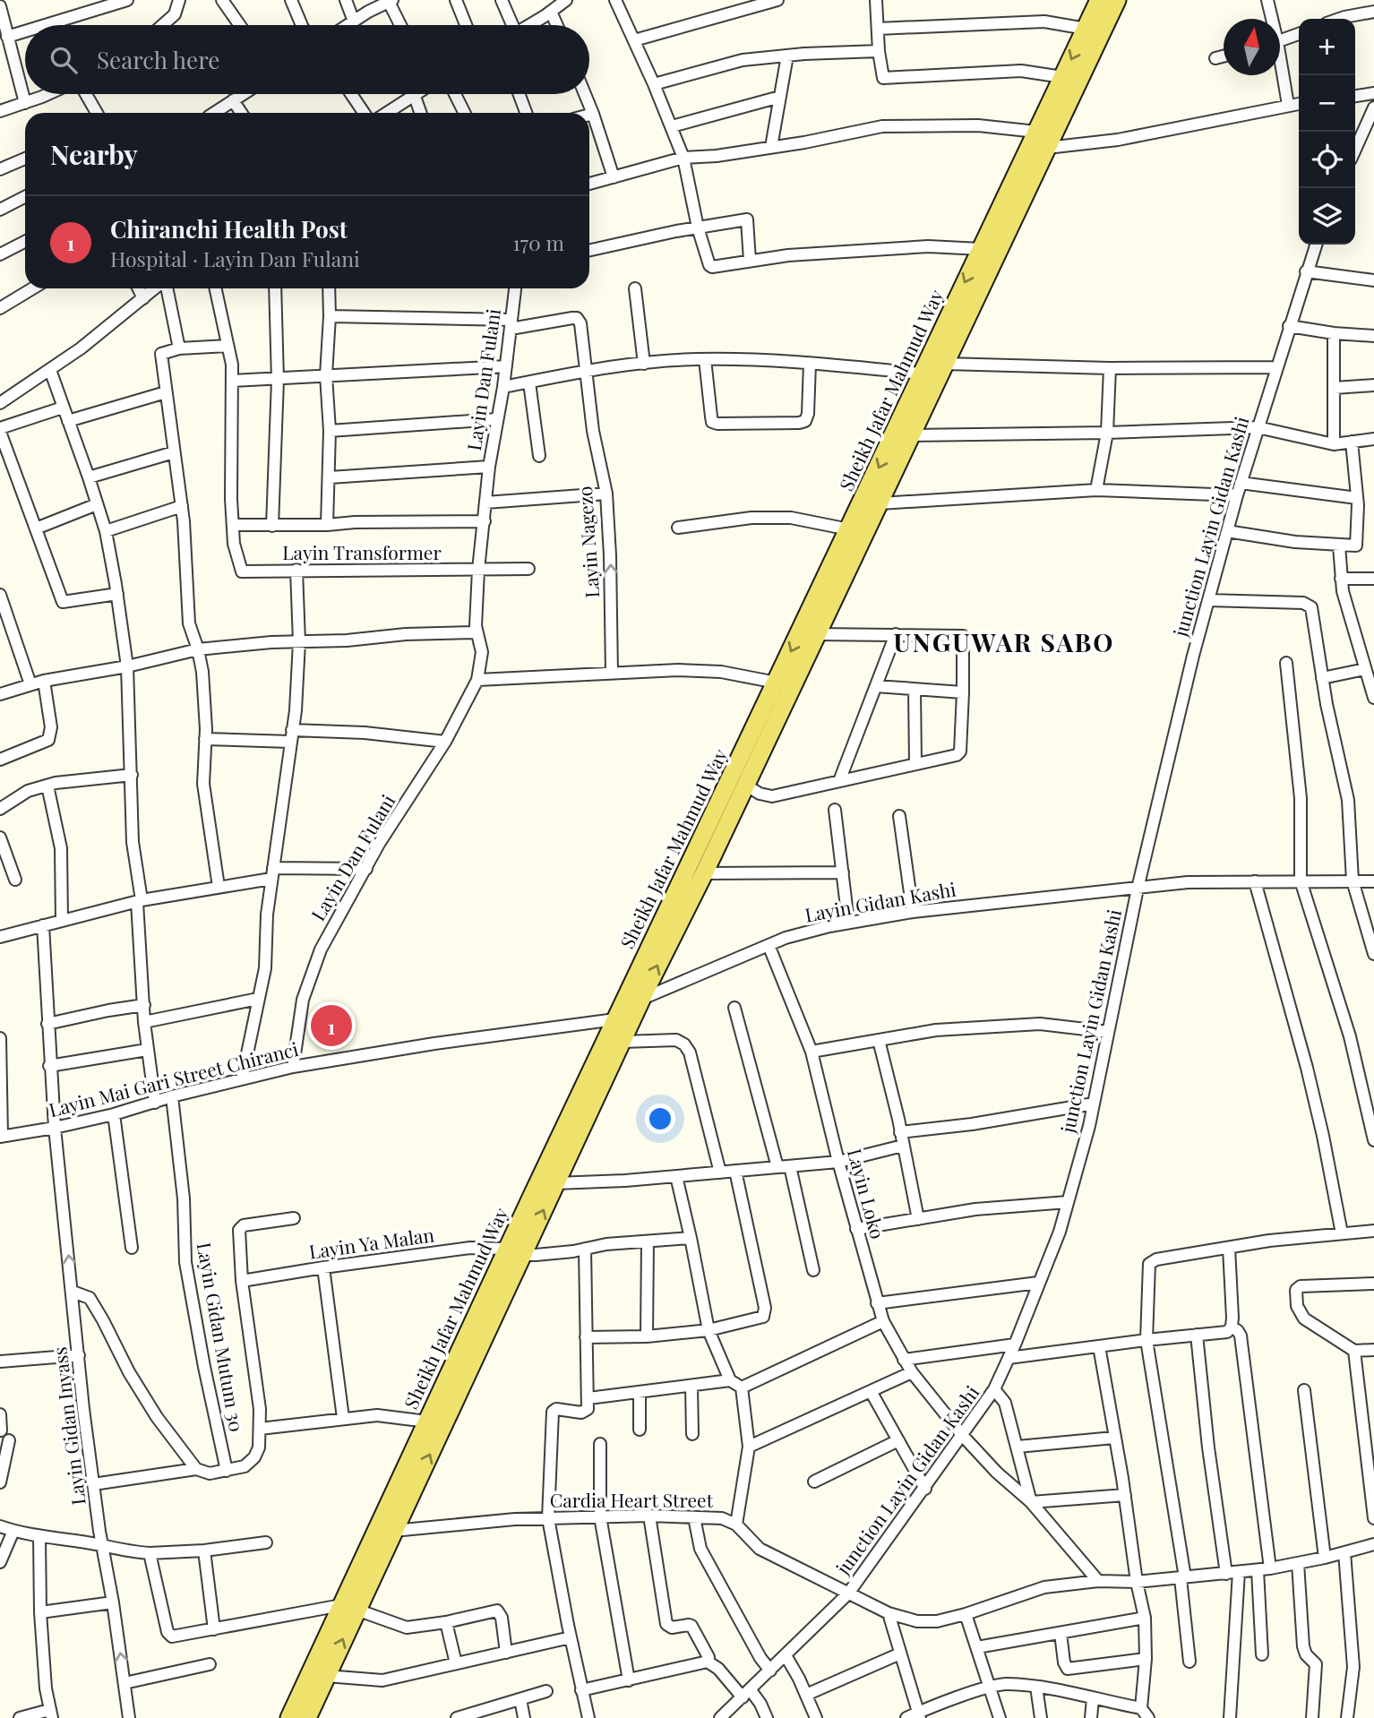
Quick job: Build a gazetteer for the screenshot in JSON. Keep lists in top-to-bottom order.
{
  "streets": {
    "main road": ["Sheikh Jafar Mahmud Way"],
    "street": [
      "Layin Dan Fulani",
      "junction Layin Gidan Kashi",
      "Layin Nagezo",
      "Layin Transformer",
      "Layin Gidan Kashi",
      "Layin Mai Gari Street Chiranci",
      "Layin Loko",
      "Layin Ya Malan",
      "Layin Gidan Mutum 30",
      "Layin Gidan Inyass",
      "Cardia Heart Street"
    ]
  },
  "crossings": [
    ["Layin Dan Fulani", "Layin Nagezo"],
    ["Layin Dan Fulani", "Layin Transformer"],
    ["Layin Dan Fulani", "Layin Mai Gari Street Chiranci"],
    ["Sheikh Jafar Mahmud Way", "Layin Gidan Kashi"],
    ["Sheikh Jafar Mahmud Way", "Layin Mai Gari Street Chiranci"],
    ["Sheikh Jafar Mahmud Way", "Layin Ya Malan"],
    ["Sheikh Jafar Mahmud Way", "Cardia Heart Street"],
    ["junction Layin Gidan Kashi", "Layin Gidan Kashi"],
    ["junction Layin Gidan Kashi", "Layin Loko"],
    ["junction Layin Gidan Kashi", "Cardia Heart Street"],
    ["Layin Gidan Kashi", "Layin Loko"],
    ["Layin Mai Gari Street Chiranci", "Layin Gidan Mutum 30"],
    ["Layin Mai Gari Street Chiranci", "Layin Gidan Inyass"],
    ["Layin Loko", "Cardia Heart Street"],
    ["Layin Ya Malan", "Layin Gidan Mutum 30"]
  ],
  "one_way": ["Layin Nagezo"],
  "districts": ["UNGUWAR SABO"],
  "north": "top",
  "page": {
    "map_buttons": ["+", "−"],
    "search": "Search here",
    "heading": "Nearby",
    "list": [
      {
        "mark": "1",
        "name": "Chiranchi Health Post",
        "note": "Hospital · Layin Dan Fulani",
        "value": "170 m"
      }
    ],
    "pins": "1"
  }
}
